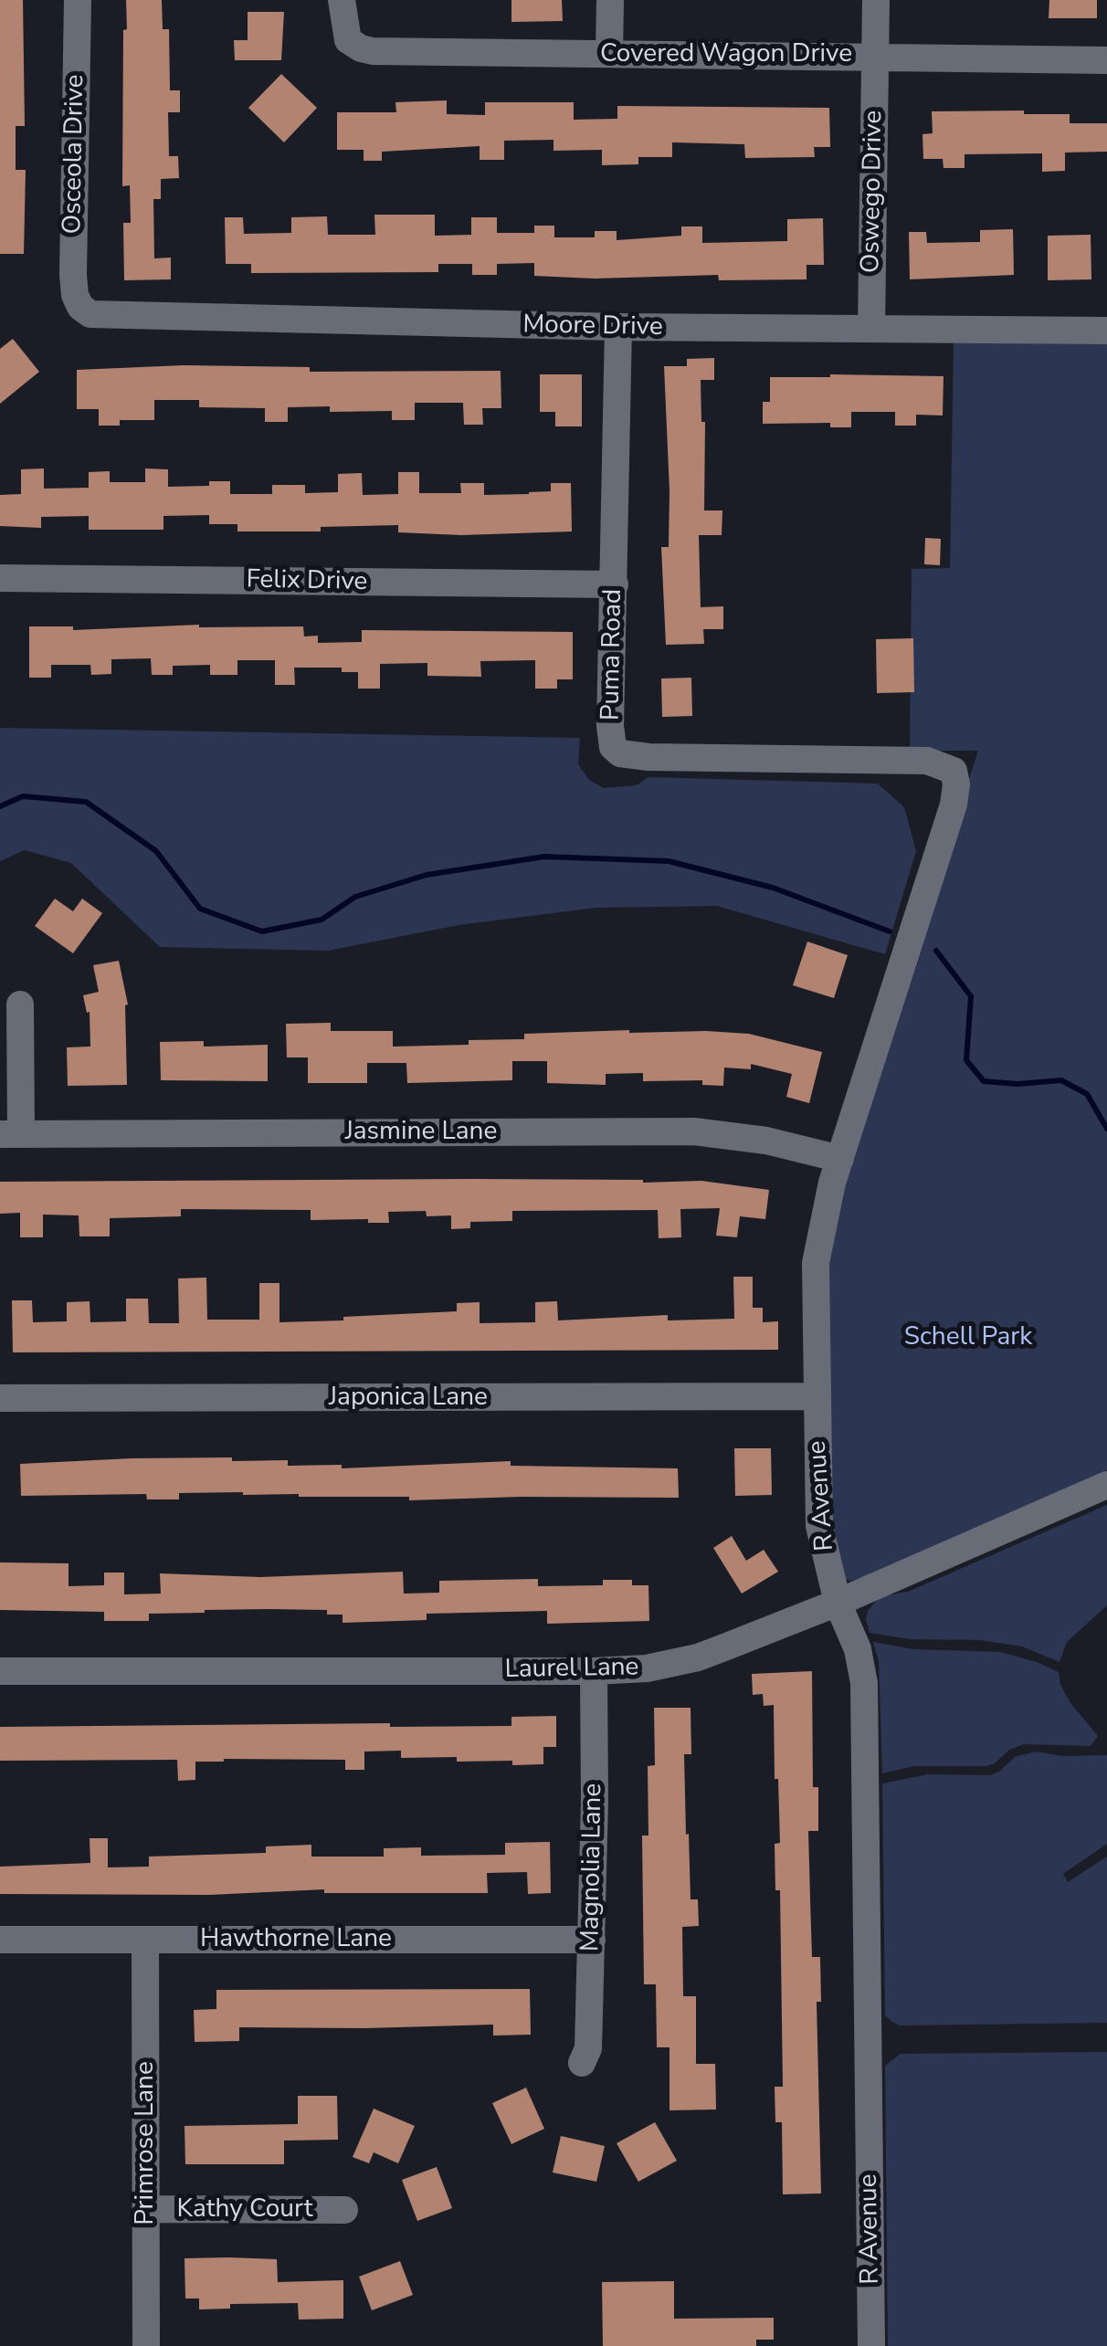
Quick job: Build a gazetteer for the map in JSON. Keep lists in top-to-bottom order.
{
  "streets": {
    "street": [
      "Covered Wagon Drive",
      "Osceola Drive",
      "Oswego Drive",
      "Moore Drive",
      "Felix Drive",
      "Puma Road",
      "Jasmine Lane",
      "Japonica Lane",
      "R Avenue",
      "Laurel Lane",
      "Magnolia Lane",
      "Hawthorne Lane",
      "Primrose Lane",
      "Kathy Court"
    ]
  },
  "crossings": [
    ["Covered Wagon Drive", "Oswego Drive"],
    ["Osceola Drive", "Moore Drive"],
    ["Oswego Drive", "Moore Drive"],
    ["Moore Drive", "Puma Road"],
    ["Felix Drive", "Puma Road"],
    ["Puma Road", "R Avenue"],
    ["Jasmine Lane", "R Avenue"],
    ["Japonica Lane", "R Avenue"],
    ["R Avenue", "Laurel Lane"],
    ["Laurel Lane", "Magnolia Lane"],
    ["Magnolia Lane", "Hawthorne Lane"],
    ["Hawthorne Lane", "Primrose Lane"],
    ["Primrose Lane", "Kathy Court"]
  ],
  "parks": ["Schell Park"]
}
